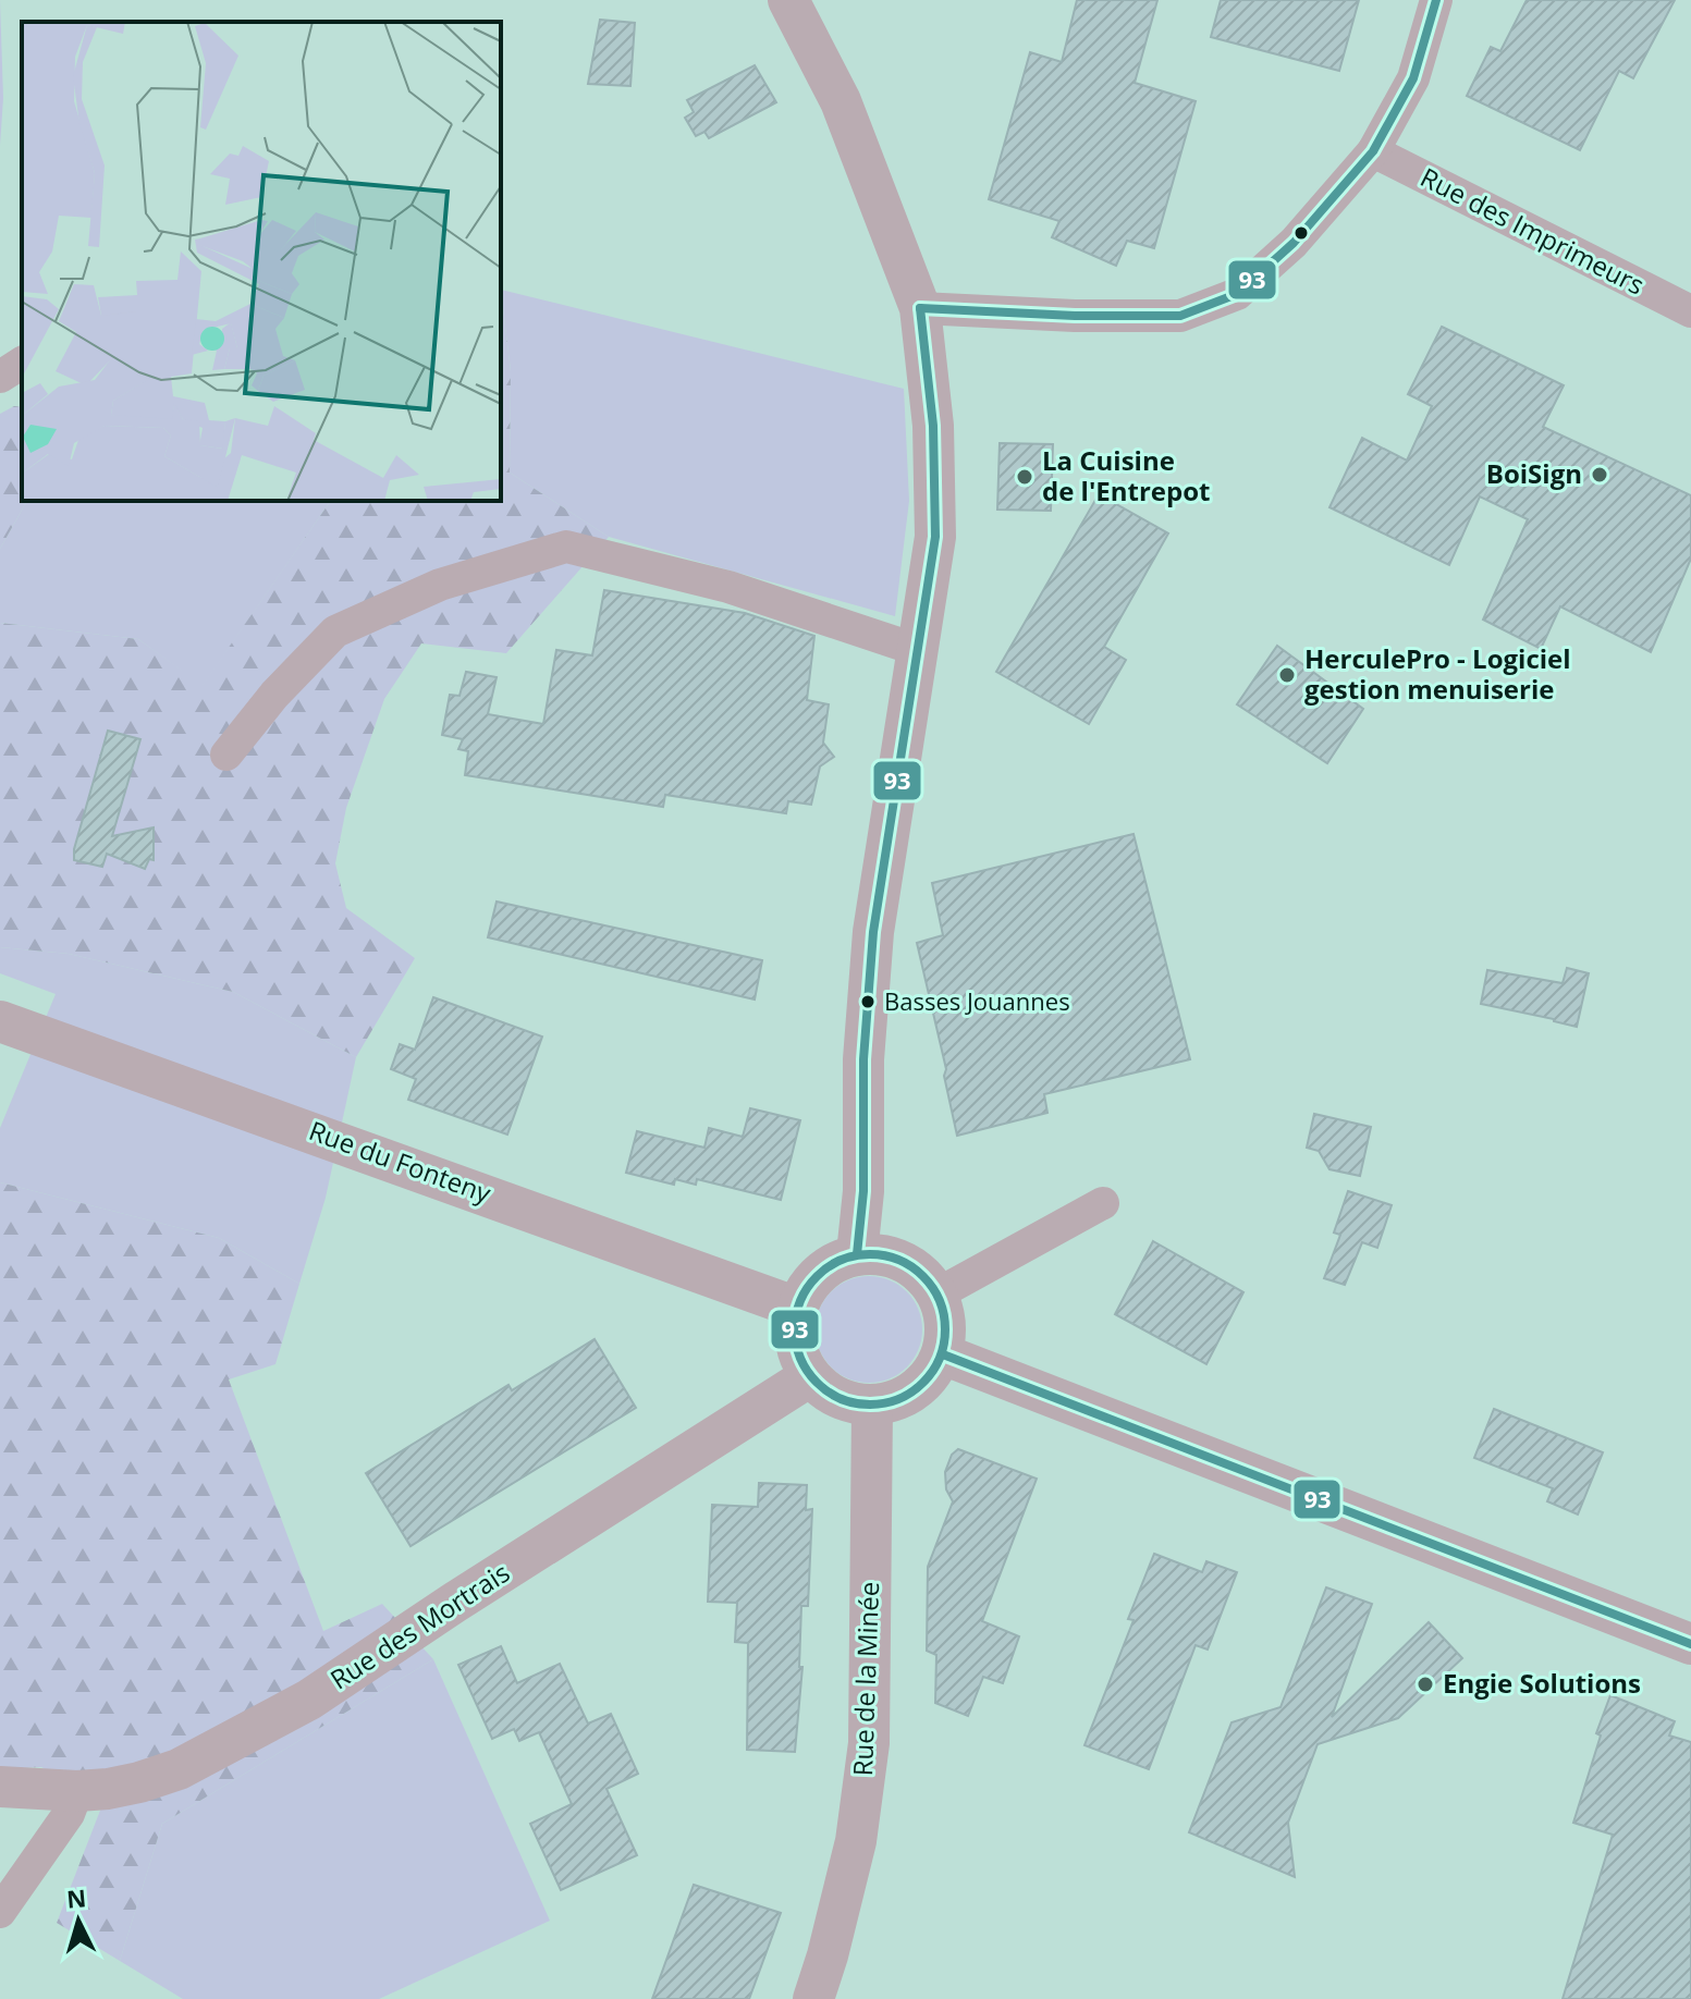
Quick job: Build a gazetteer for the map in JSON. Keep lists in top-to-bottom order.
{
  "streets": {
    "street": [
      "Rue des Imprimeurs",
      "Rue du Fonteny",
      "Rue des Mortrais",
      "Rue de la Minée"
    ]
  },
  "crossings": [
    ["Rue du Fonteny", "Rue des Mortrais"],
    ["Rue du Fonteny", "Rue de la Minée"],
    ["Rue des Mortrais", "Rue de la Minée"]
  ],
  "places": [
    "BoiSign",
    "La Cuisine de l'Entrepot",
    "HerculePro - Logiciel gestion menuiserie",
    "Basses Jouannes",
    "Engie Solutions"
  ],
  "lines": ["transit line 93"],
  "north": "top"
}
